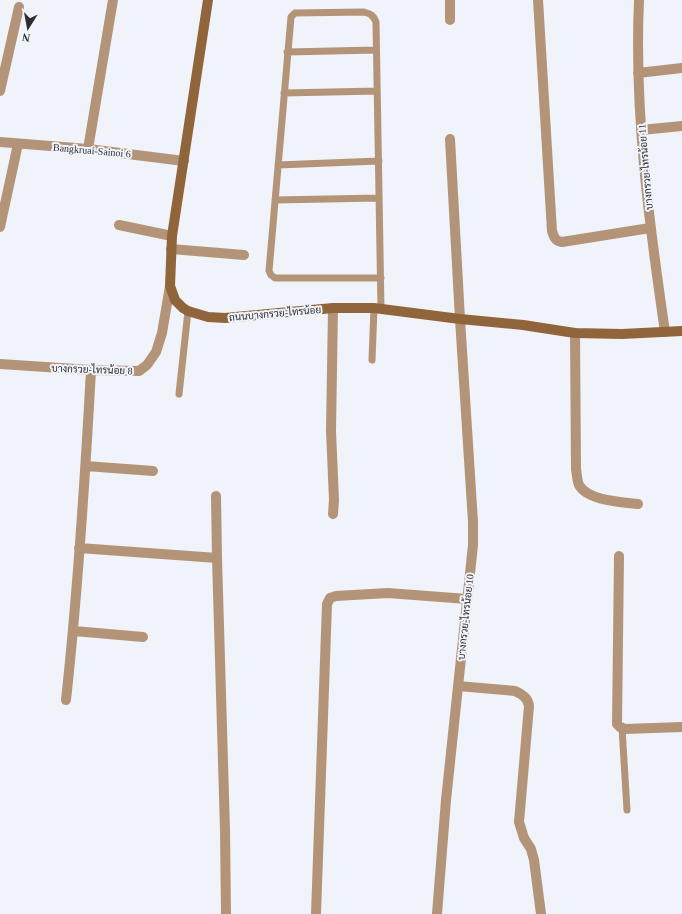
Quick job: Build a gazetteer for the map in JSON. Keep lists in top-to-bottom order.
{
  "streets": {
    "main road": ["ถนนบางกรวย-ไทรน้อย"],
    "street": [
      "Bangkruai-Sainoi 6",
      "บางกรวย-ไทรน้อย 11",
      "บางกรวย-ไทรน้อย 8",
      "บางกรวย-ไทรน้อย 10"
    ]
  },
  "crossings": [
    ["Bangkruai-Sainoi 6", "ถนนบางกรวย-ไทรน้อย"],
    ["บางกรวย-ไทรน้อย 11", "ถนนบางกรวย-ไทรน้อย"],
    ["ถนนบางกรวย-ไทรน้อย", "บางกรวย-ไทรน้อย 8"],
    ["ถนนบางกรวย-ไทรน้อย", "บางกรวย-ไทรน้อย 10"]
  ],
  "north": "bottom"
}
